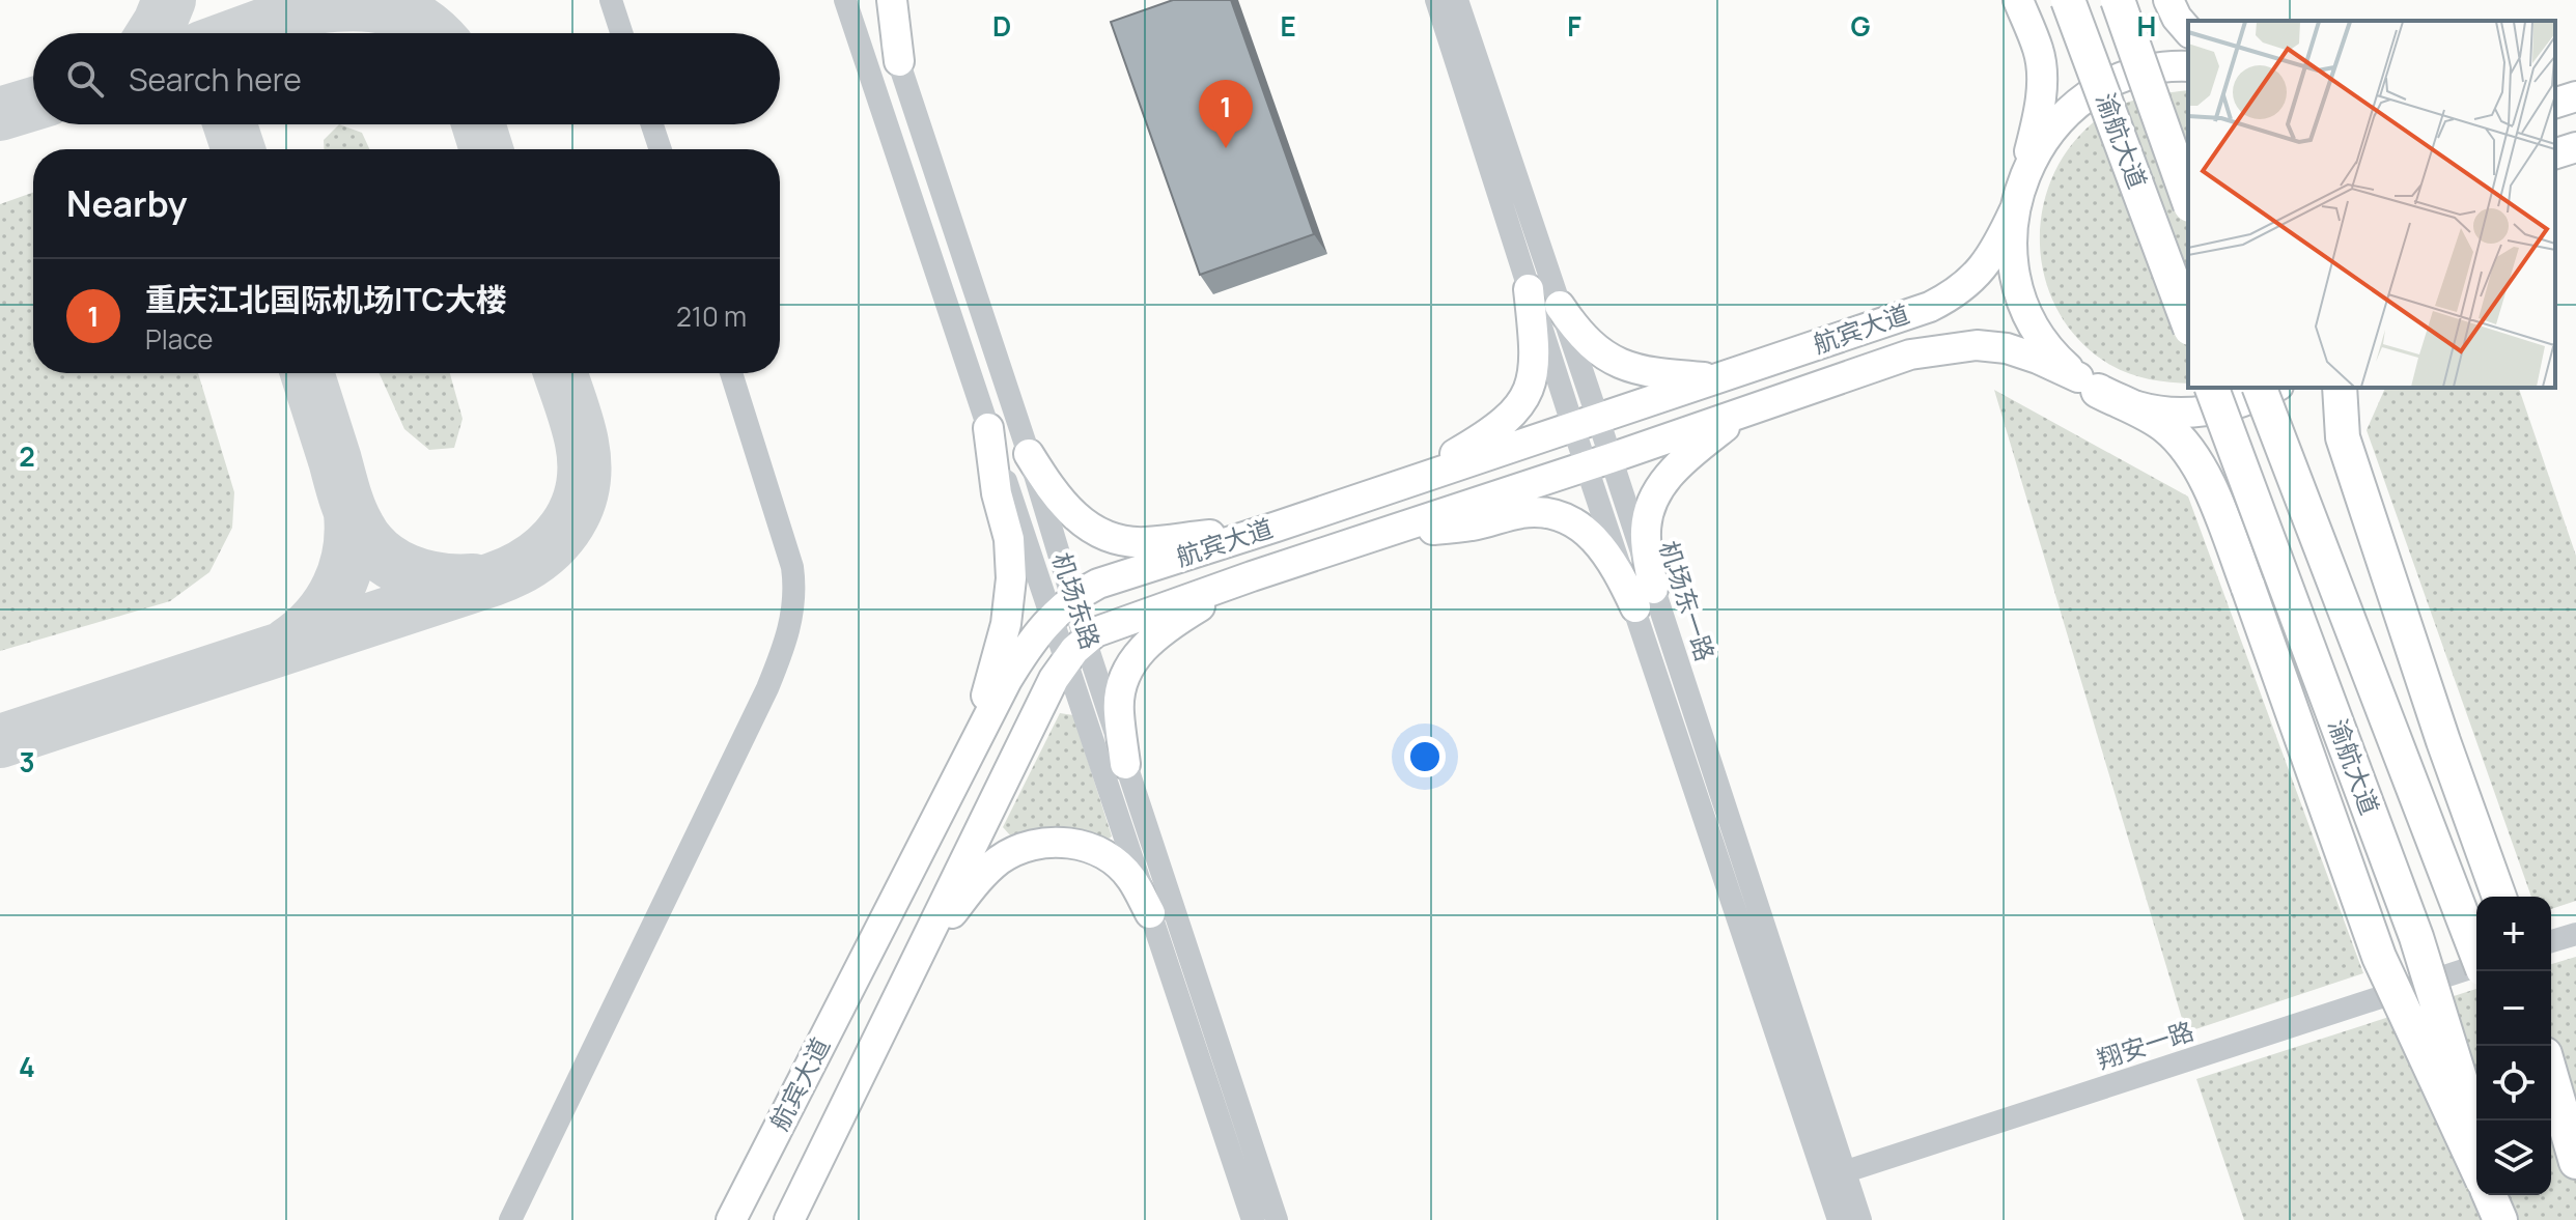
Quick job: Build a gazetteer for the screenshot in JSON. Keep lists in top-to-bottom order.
{
  "streets": {
    "highway": ["渝航大道"],
    "main road": ["航宾大道"],
    "street": ["机场东路", "机场东一路", "翔安一路"]
  },
  "crossings": [
    ["航宾大道", "机场东路"],
    ["航宾大道", "机场东一路"],
    ["机场东一路", "翔安一路"]
  ],
  "page": {
    "search": "Search here",
    "pins": "1",
    "heading": "Nearby",
    "list": [
      {
        "mark": "1",
        "name": "重庆江北国际机场ITC大楼",
        "note": "Place",
        "value": "210 m"
      }
    ],
    "map_buttons": ["+", "−"]
  },
  "grid": {
    "columns": [
      "D",
      "E",
      "F",
      "G",
      "H"
    ],
    "rows": ["2", "3", "4"]
  }
}
